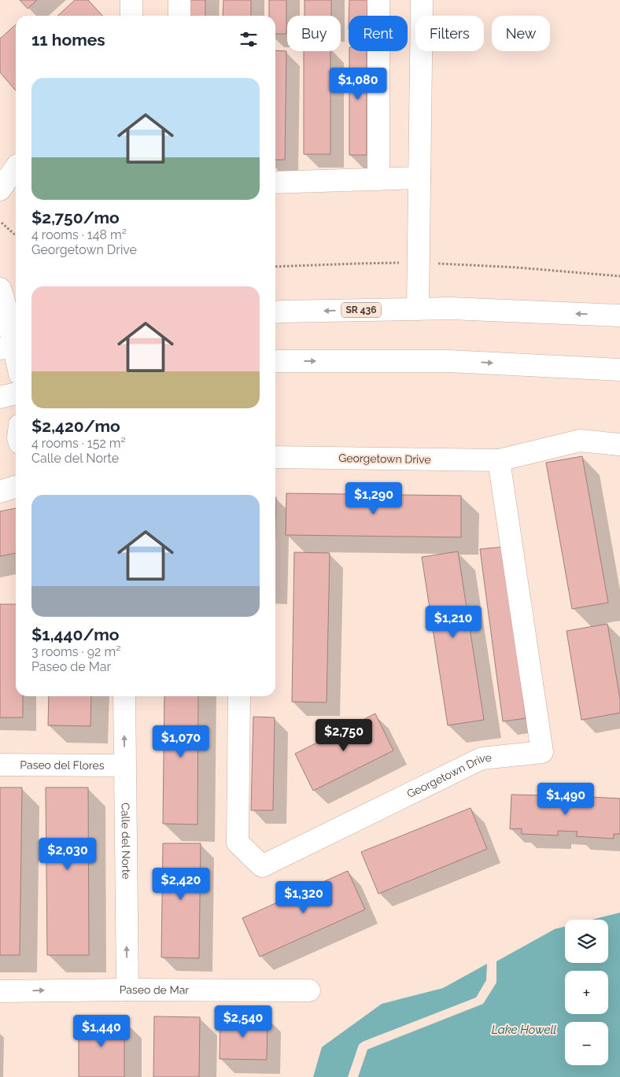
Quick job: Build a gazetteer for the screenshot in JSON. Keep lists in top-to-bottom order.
{
  "streets": {
    "street": [
      "SR 436",
      "Georgetown Drive",
      "Paseo del Flores",
      "Calle del Norte",
      "Paseo de Mar"
    ]
  },
  "crossings": [
    ["Paseo del Flores", "Calle del Norte"],
    ["Calle del Norte", "Paseo de Mar"]
  ],
  "one_way": ["Calle del Norte", "Paseo de Mar"],
  "water": ["Lake Howell"],
  "page": {
    "chip": [
      "Buy",
      "Rent",
      "Filters",
      "New"
    ],
    "heading": "11 homes",
    "list": [
      {
        "name": "$2,750/mo",
        "note": "4 rooms · 148 m² · Georgetown Drive"
      },
      {
        "name": "$2,420/mo",
        "note": "4 rooms · 152 m² · Calle del Norte"
      },
      {
        "name": "$1,440/mo",
        "note": "3 rooms · 92 m² · Paseo de Mar"
      }
    ],
    "price": [
      "$1,080",
      "$1,290",
      "$1,210",
      "$2,750",
      "$1,070",
      "$1,490",
      "$2,030",
      "$2,420",
      "$1,320",
      "$2,540",
      "$1,440"
    ],
    "map_buttons": ["+", "−"]
  }
}
